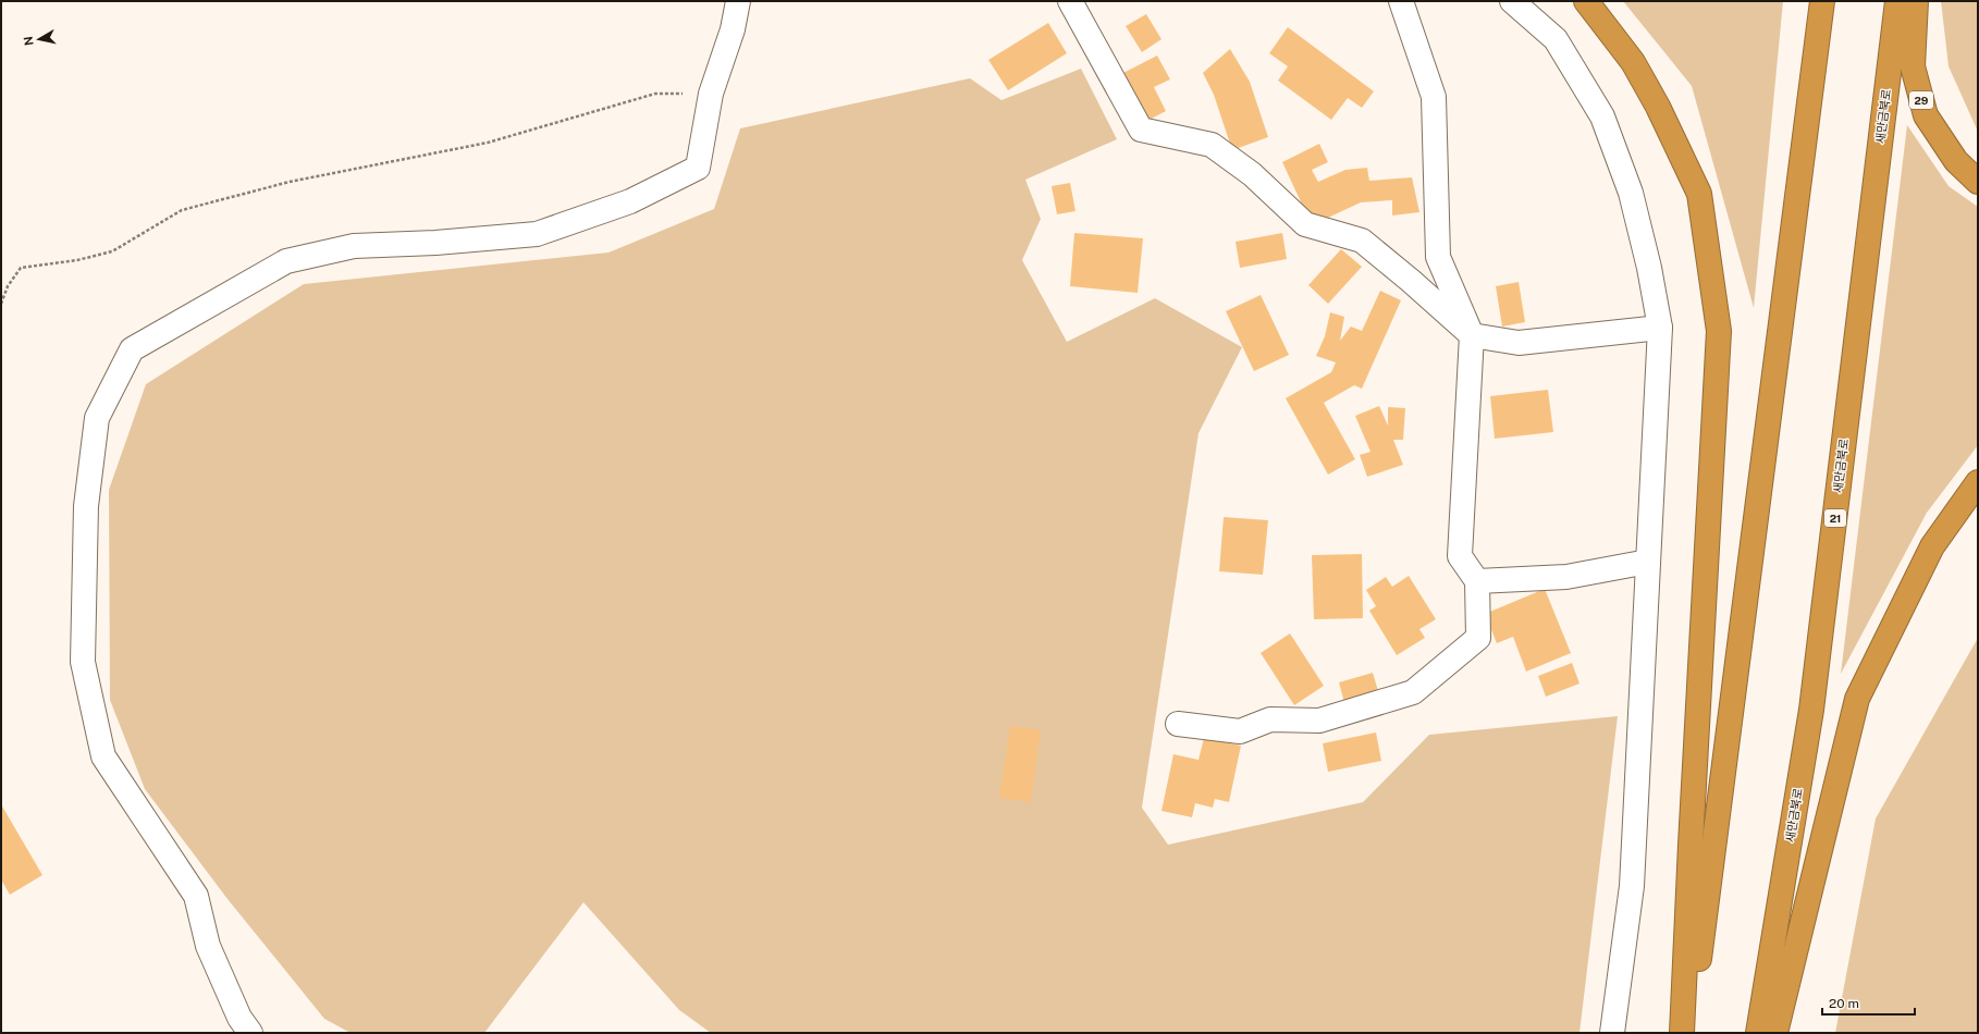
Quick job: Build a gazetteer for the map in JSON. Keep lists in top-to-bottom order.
{
  "streets": {
    "highway": ["29", "새만금북로", "21"]
  },
  "scale_bar": "20 m",
  "north": "left"
}
